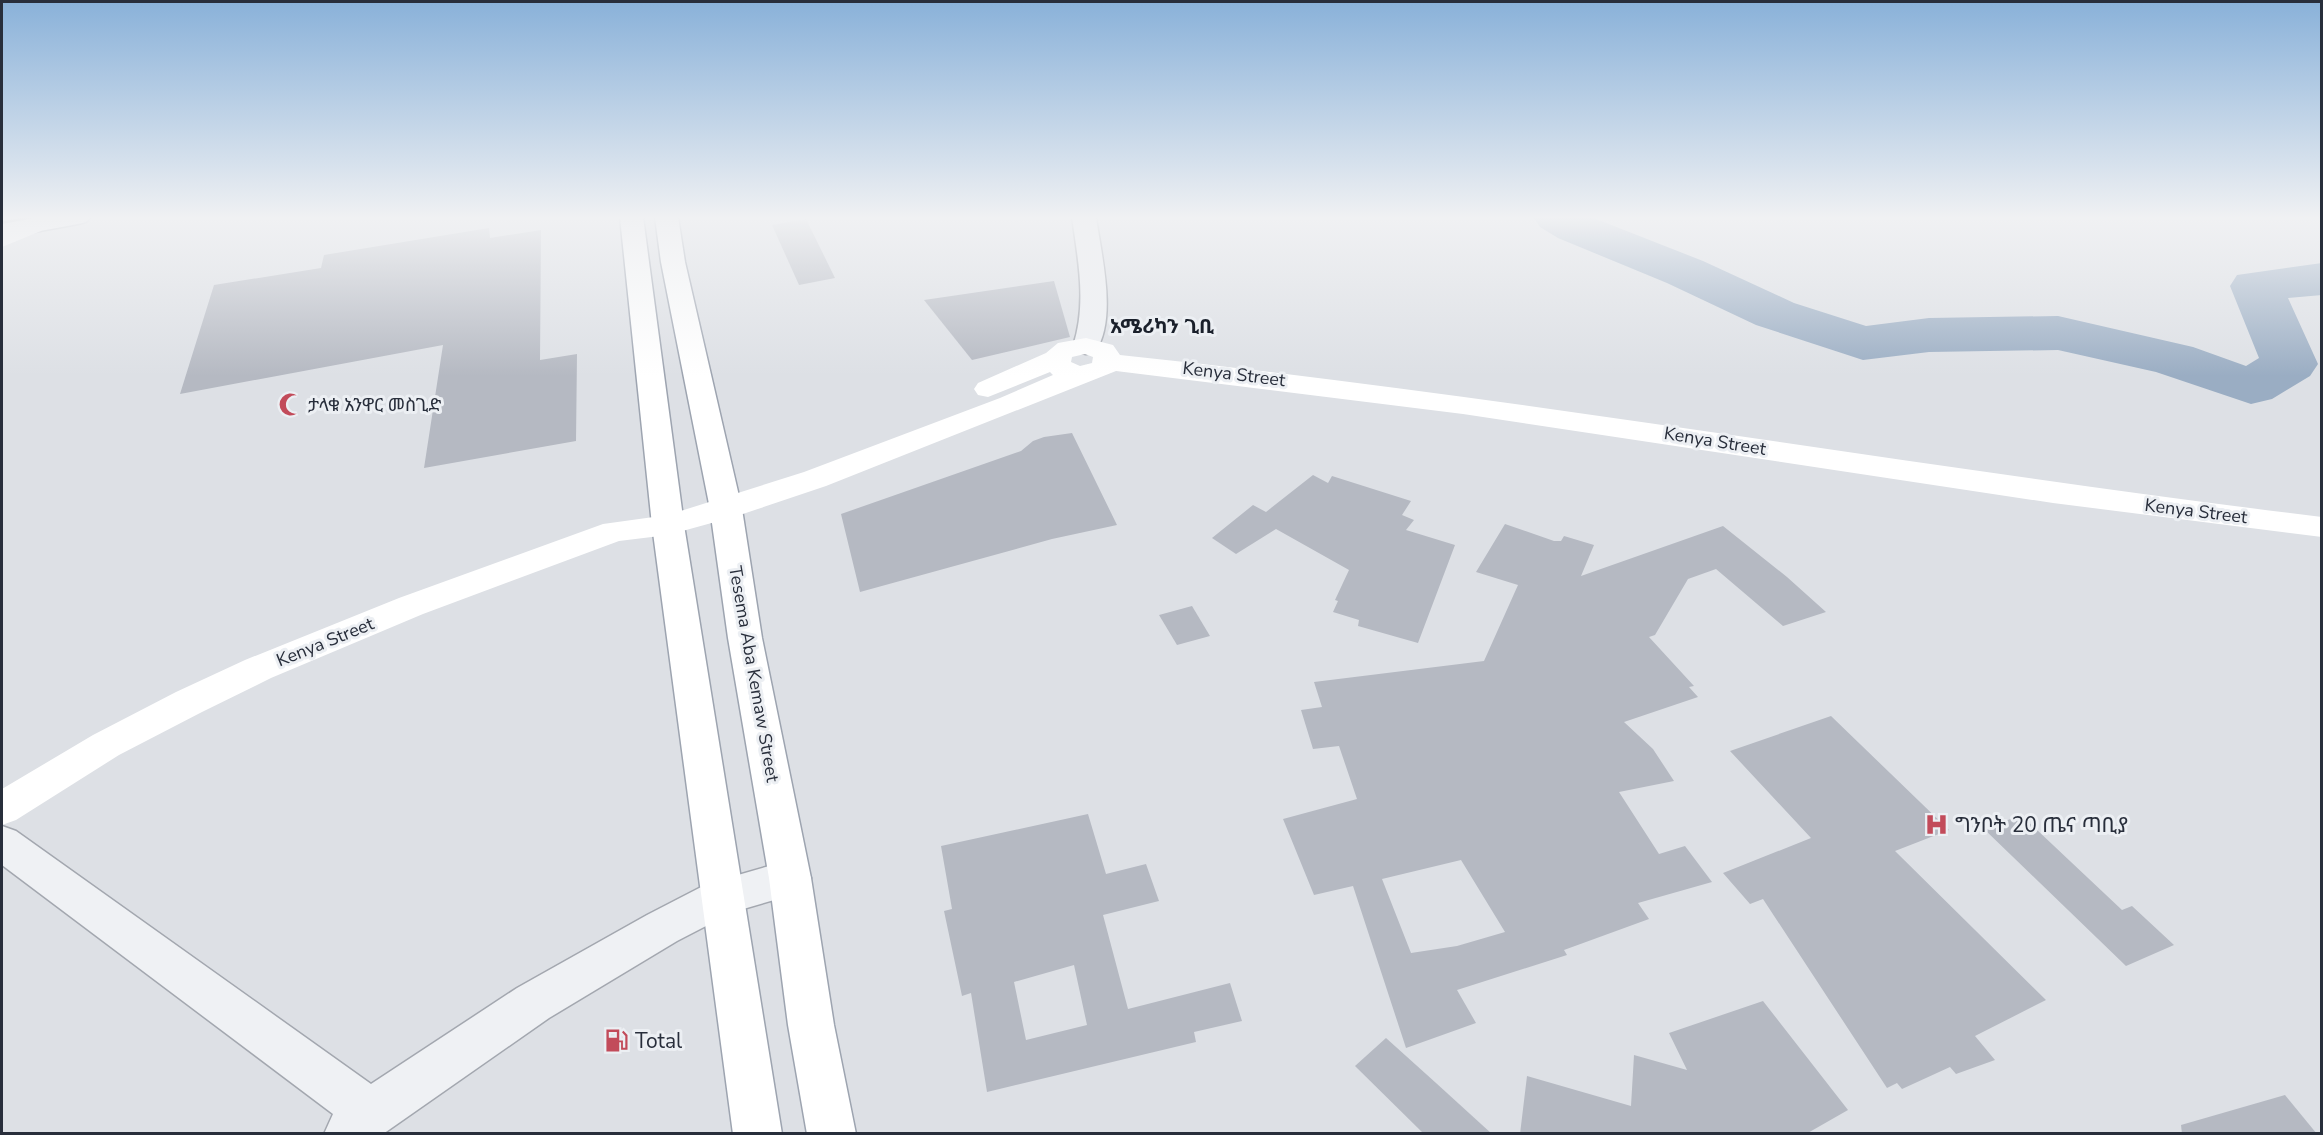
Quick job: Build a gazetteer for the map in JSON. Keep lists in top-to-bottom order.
{
  "streets": {
    "main road": ["Kenya Street", "Tesema Aba Kemaw Street"]
  },
  "crossings": [
    ["Kenya Street", "Tesema Aba Kemaw Street"]
  ],
  "districts": ["አሜሪካን ጊቢ"],
  "places": {
    "mosque": ["ታላቁ አንዋር መስጊድ"],
    "hospital": ["ግንቦት 20 ጤና ጣቢያ"],
    "fuel station": ["Total"]
  }
}
